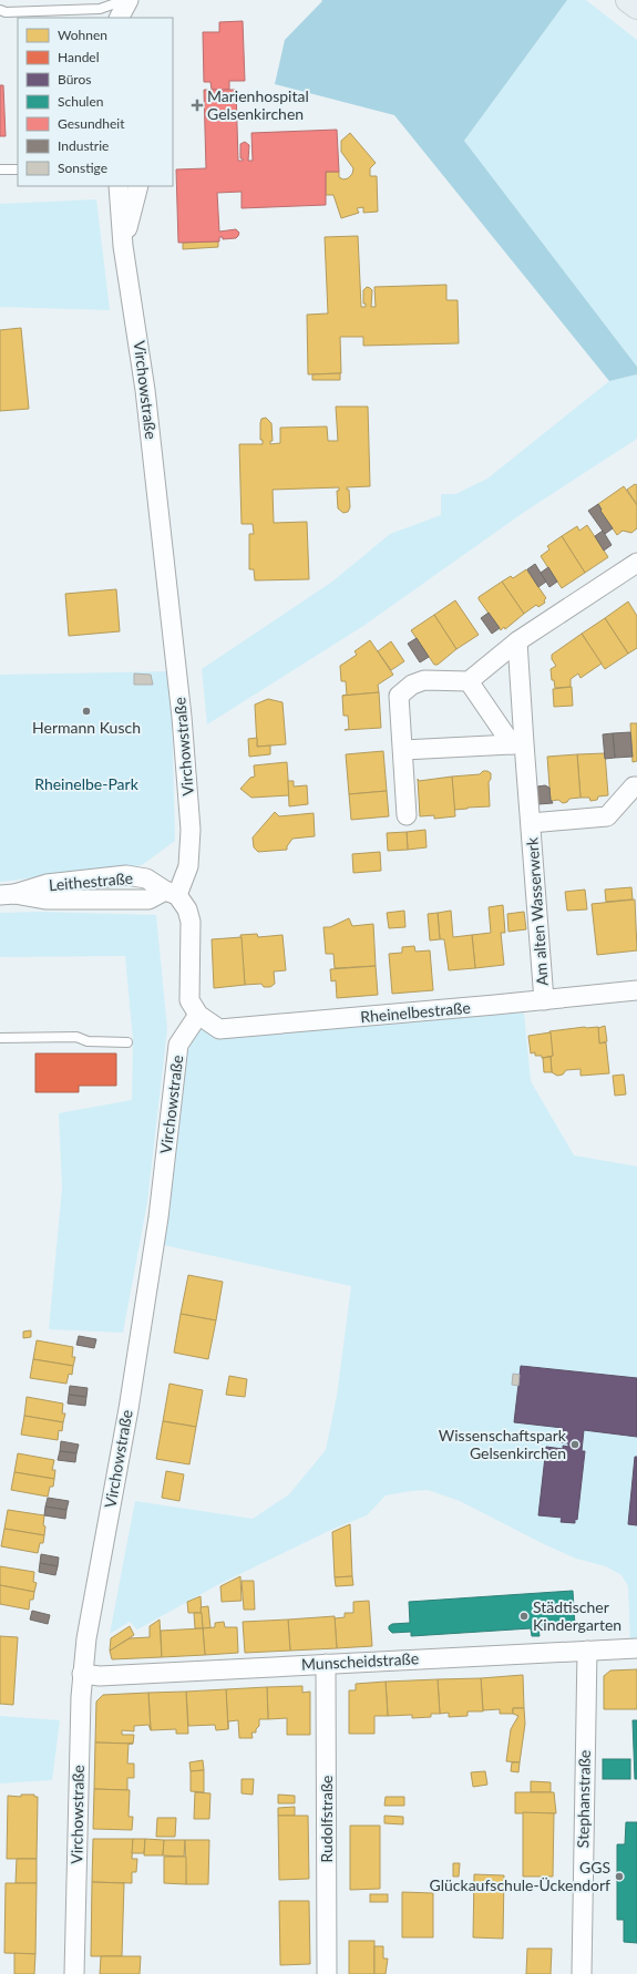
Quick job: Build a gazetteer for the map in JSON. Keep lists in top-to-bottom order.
{
  "streets": {
    "street": [
      "Virchowstraße",
      "Leithestraße",
      "Am alten Wasserwerk",
      "Rheinelbestraße",
      "Munscheidstraße",
      "Stephanstraße",
      "Rudolfstraße"
    ]
  },
  "crossings": [
    ["Virchowstraße", "Leithestraße"],
    ["Virchowstraße", "Rheinelbestraße"],
    ["Virchowstraße", "Munscheidstraße"],
    ["Am alten Wasserwerk", "Rheinelbestraße"],
    ["Munscheidstraße", "Stephanstraße"],
    ["Munscheidstraße", "Rudolfstraße"]
  ],
  "parks": ["Rheinelbe-Park"],
  "places": {
    "health": ["Marienhospital Gelsenkirchen"],
    "other": [
      "Hermann Kusch",
      "Wissenschaftspark Gelsenkirchen",
      "Städtischer Kindergarten",
      "GGS Glückaufschule-Ückendorf"
    ]
  },
  "legend": [
    "Wohnen",
    "Handel",
    "Büros",
    "Schulen",
    "Gesundheit",
    "Industrie",
    "Sonstige"
  ]
}
